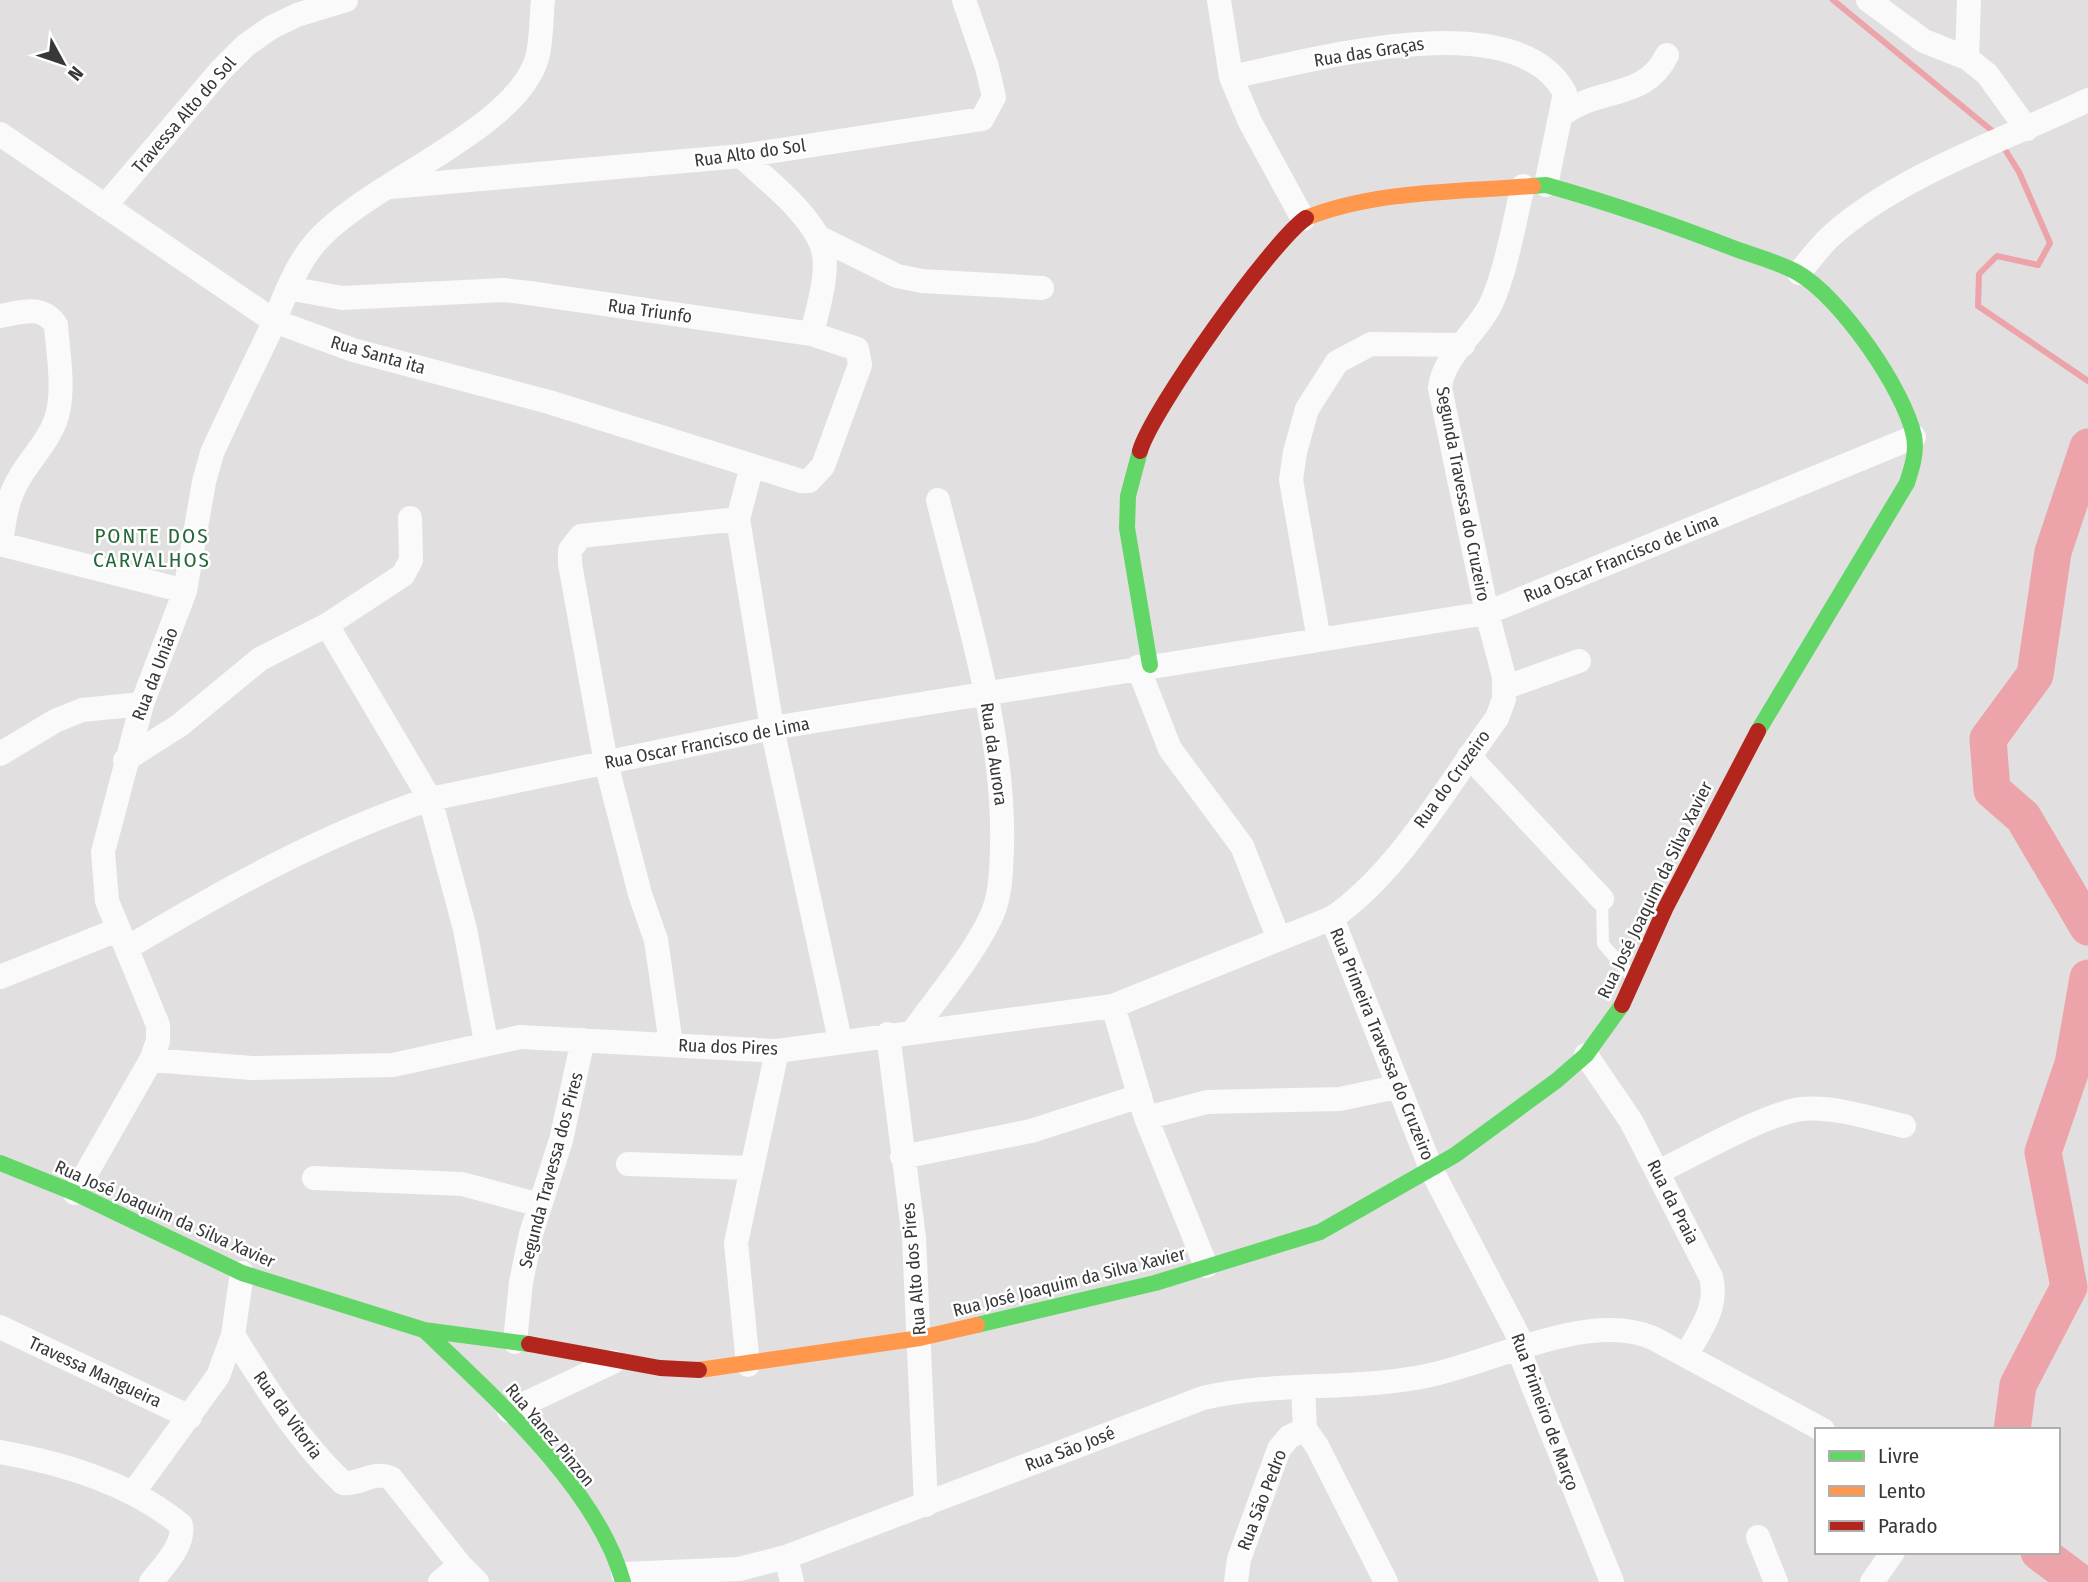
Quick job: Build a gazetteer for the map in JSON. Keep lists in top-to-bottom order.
{
  "streets": {
    "street": [
      "Rua das Graças",
      "Travessa Alto do Sol",
      "Rua Alto do Sol",
      "Rua Triunfo",
      "Rua Santa ita",
      "Segunda Travessa do Cruzeiro",
      "Rua Oscar Francisco de Lima",
      "Rua da União",
      "Rua da Aurora",
      "Rua do Cruzeiro",
      "Rua José Joaquim da Silva Xavier",
      "Rua Primeira Travessa do Cruzeiro",
      "Rua dos Pires",
      "Segunda Travessa dos Pires",
      "Rua da Praia",
      "Rua Alto dos Pires",
      "Travessa Mangueira",
      "Rua Primeiro de Março",
      "Rua da Vitoria",
      "Rua Yanez Pinzon",
      "Rua São José",
      "Rua São Pedro"
    ]
  },
  "crossings": [
    ["Rua das Graças", "Segunda Travessa do Cruzeiro"],
    ["Rua das Graças", "Rua José Joaquim da Silva Xavier"],
    ["Travessa Alto do Sol", "Rua Santa ita"],
    ["Rua Alto do Sol", "Rua da União"],
    ["Rua Triunfo", "Rua Santa ita"],
    ["Rua Triunfo", "Rua da União"],
    ["Rua Santa ita", "Rua da União"],
    ["Segunda Travessa do Cruzeiro", "Rua Oscar Francisco de Lima"],
    ["Segunda Travessa do Cruzeiro", "Rua do Cruzeiro"],
    ["Segunda Travessa do Cruzeiro", "Rua José Joaquim da Silva Xavier"],
    ["Rua Oscar Francisco de Lima", "Rua da União"],
    ["Rua Oscar Francisco de Lima", "Rua da Aurora"],
    ["Rua Oscar Francisco de Lima", "Rua do Cruzeiro"],
    ["Rua Oscar Francisco de Lima", "Rua José Joaquim da Silva Xavier"],
    ["Rua da União", "Rua José Joaquim da Silva Xavier"],
    ["Rua da União", "Rua dos Pires"],
    ["Rua da Aurora", "Rua dos Pires"],
    ["Rua do Cruzeiro", "Rua Primeira Travessa do Cruzeiro"],
    ["Rua do Cruzeiro", "Rua dos Pires"],
    ["Rua José Joaquim da Silva Xavier", "Rua Primeira Travessa do Cruzeiro"],
    ["Rua José Joaquim da Silva Xavier", "Segunda Travessa dos Pires"],
    ["Rua José Joaquim da Silva Xavier", "Rua da Praia"],
    ["Rua José Joaquim da Silva Xavier", "Rua Alto dos Pires"],
    ["Rua José Joaquim da Silva Xavier", "Rua Primeiro de Março"],
    ["Rua José Joaquim da Silva Xavier", "Rua Yanez Pinzon"],
    ["Rua Primeira Travessa do Cruzeiro", "Rua dos Pires"],
    ["Rua Primeira Travessa do Cruzeiro", "Rua Primeiro de Março"],
    ["Rua dos Pires", "Segunda Travessa dos Pires"],
    ["Rua dos Pires", "Rua Alto dos Pires"],
    ["Rua da Praia", "Rua São José"],
    ["Rua Alto dos Pires", "Rua São José"],
    ["Rua Primeiro de Março", "Rua São José"],
    ["Rua Yanez Pinzon", "Rua São José"],
    ["Rua São José", "Rua São Pedro"]
  ],
  "districts": ["PONTE DOS CARVALHOS"],
  "legend": ["Livre", "Lento", "Parado"],
  "north": "bottom right"
}
